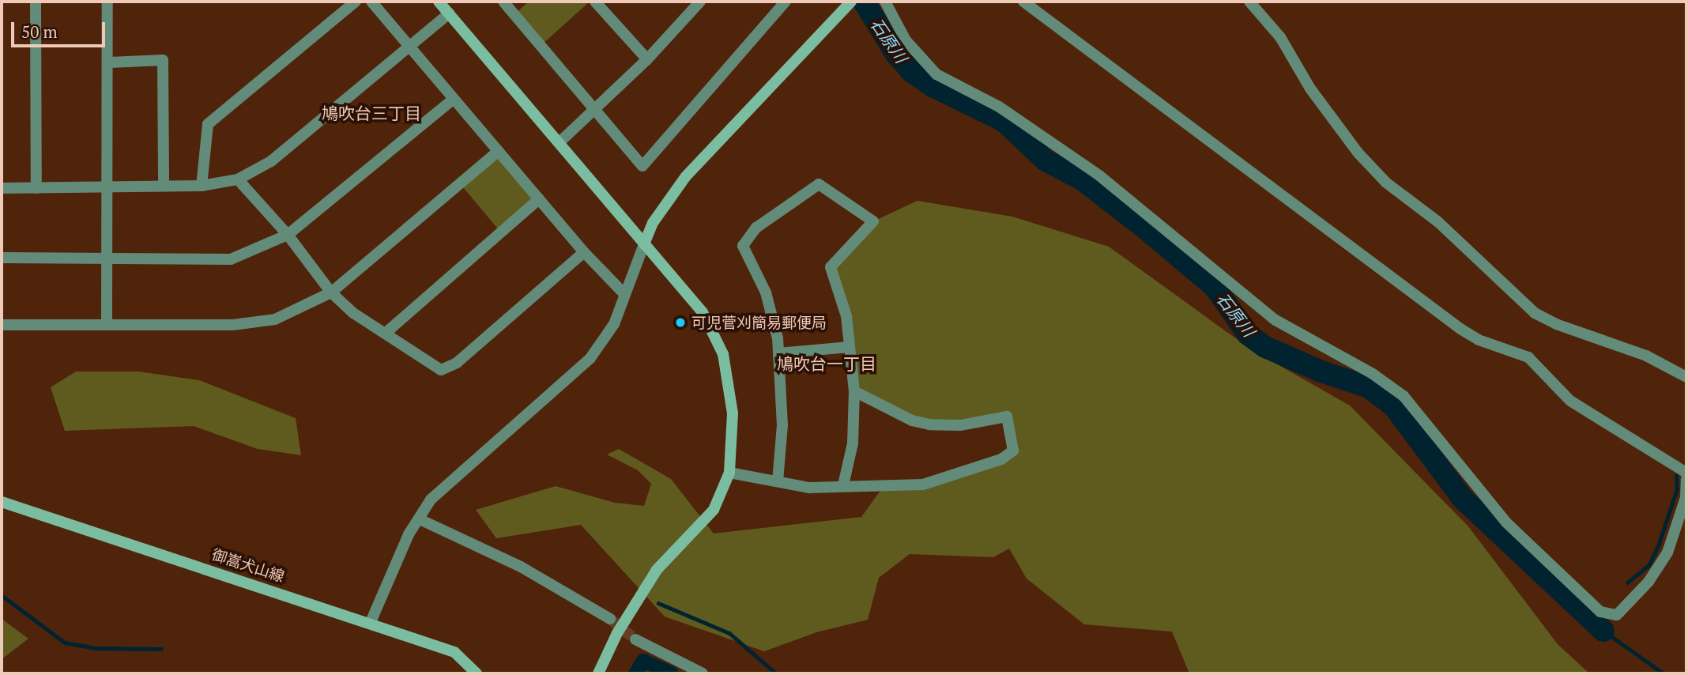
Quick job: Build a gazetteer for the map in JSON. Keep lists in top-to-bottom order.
{
  "streets": {
    "street": ["御嵩犬山線"]
  },
  "districts": ["鳩吹台三丁目", "鳩吹台一丁目"],
  "water": ["石原川"],
  "places": ["可児菅刈簡易郵便局"],
  "scale_bar": "50 m"
}
